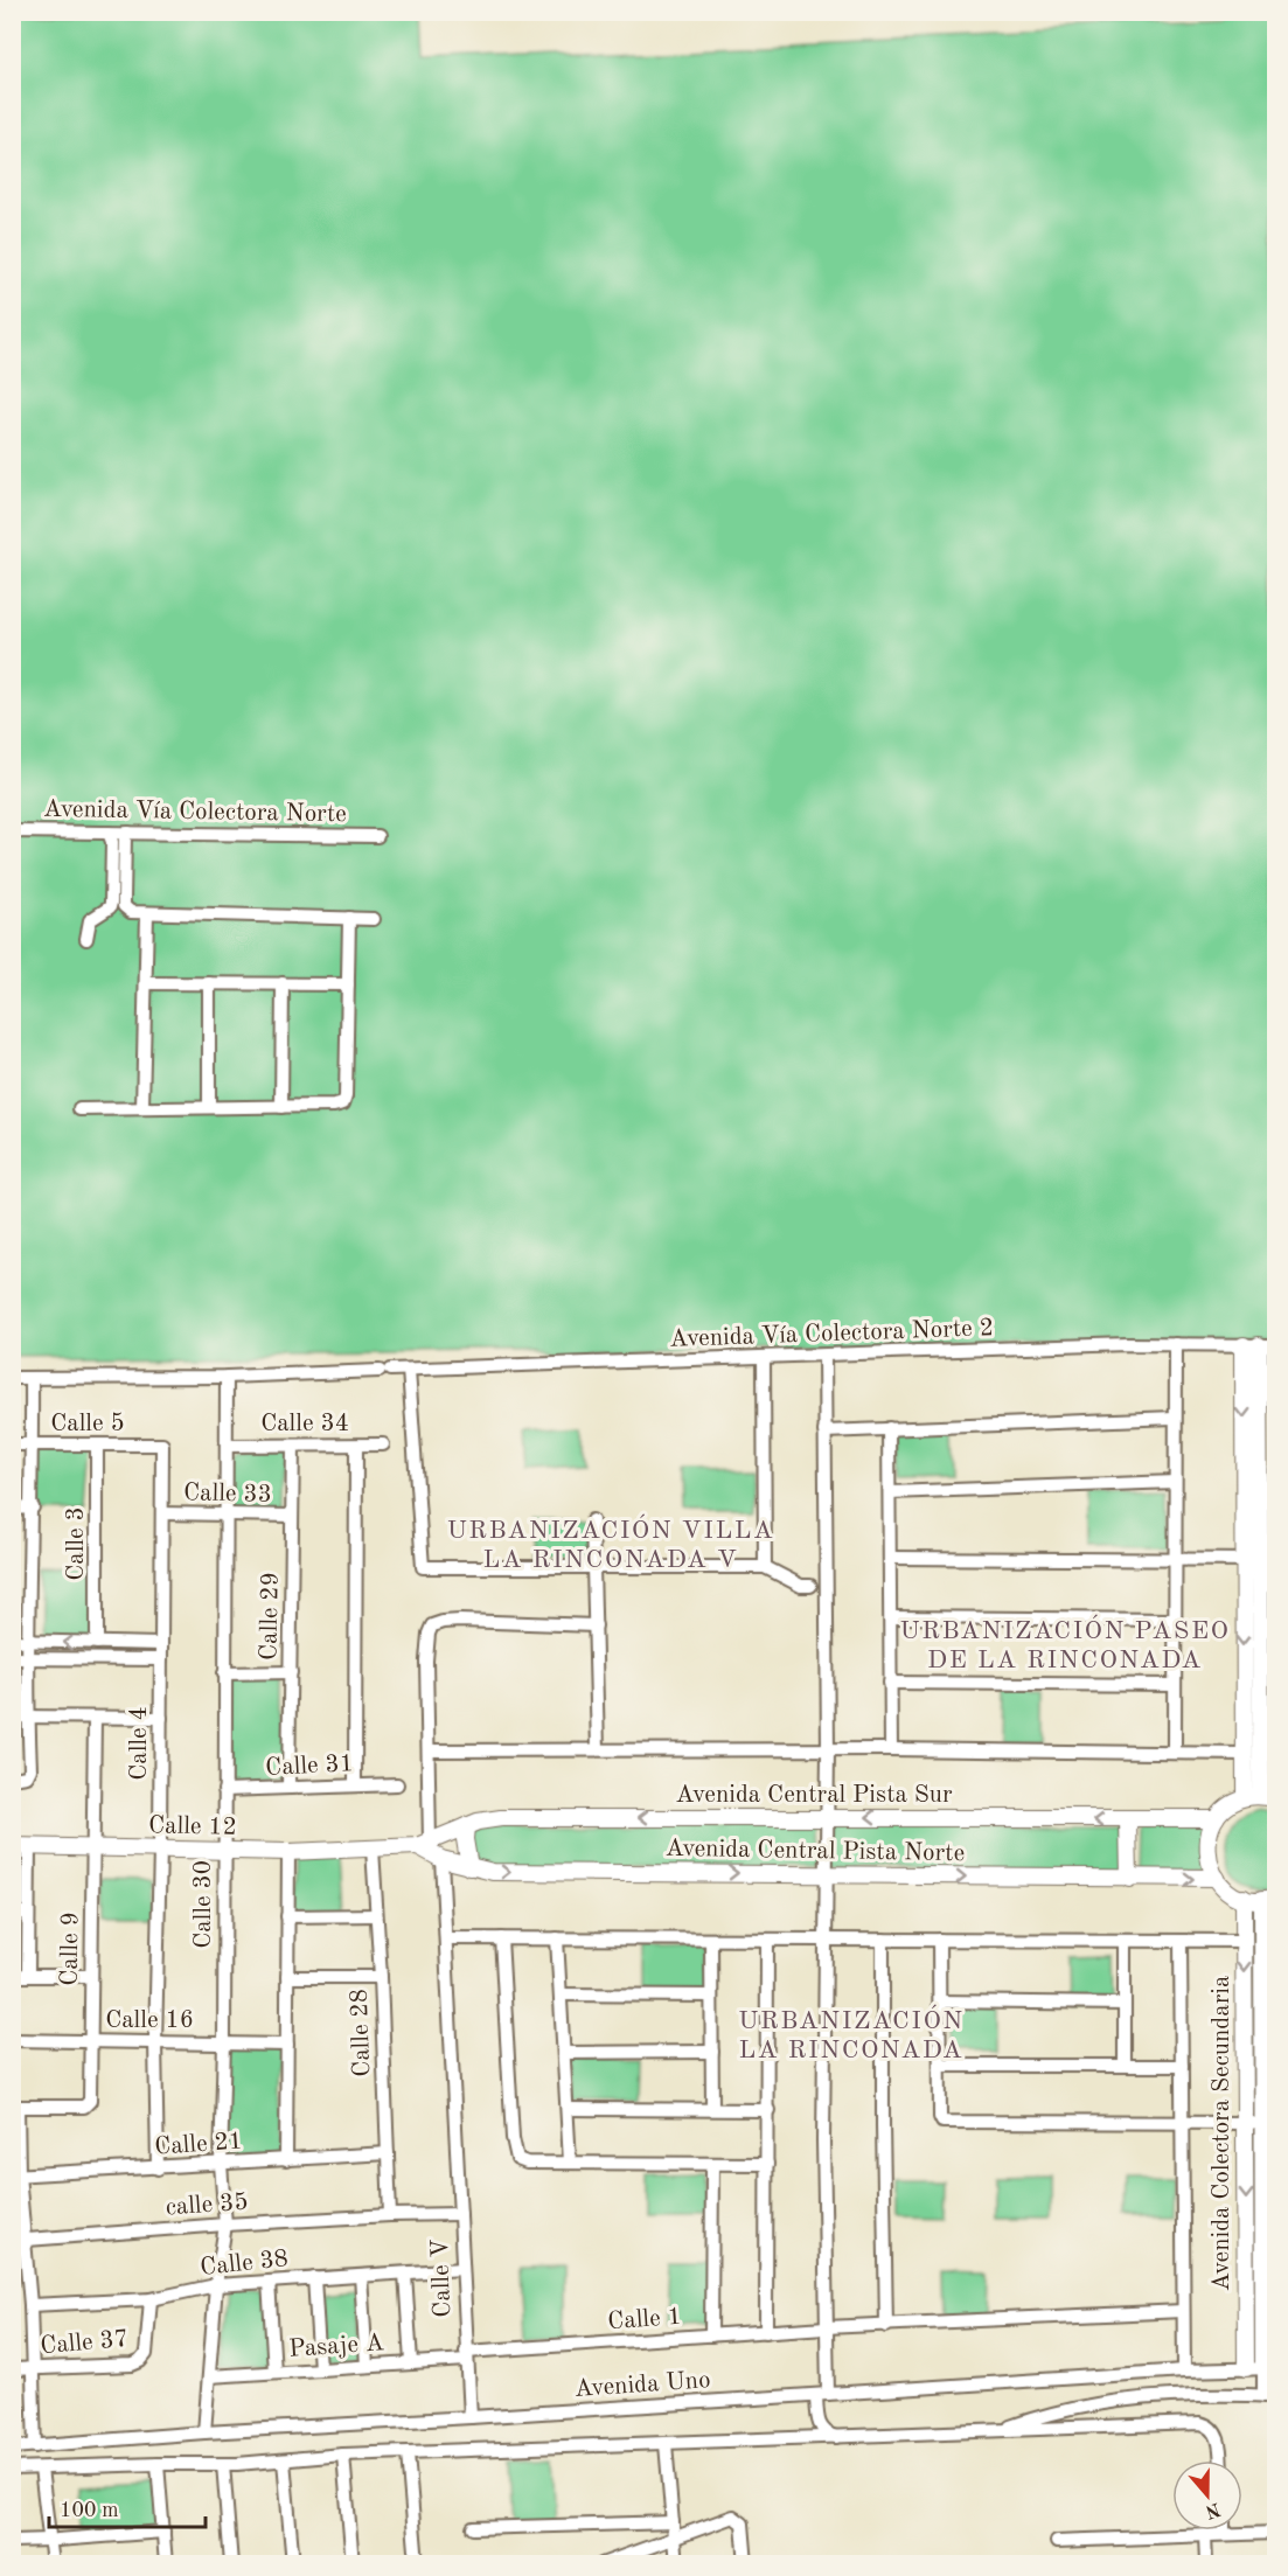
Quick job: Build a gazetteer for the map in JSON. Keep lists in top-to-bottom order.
{
  "streets": {
    "street": [
      "Avenida Vía Colectora Norte",
      "Avenida Vía Colectora Norte 2",
      "Calle 5",
      "Calle 34",
      "Calle 33",
      "Calle 3",
      "Calle 29",
      "Calle 4",
      "Calle 31",
      "Avenida Central Pista Sur",
      "Calle 12",
      "Avenida Central Pista Norte",
      "Calle 30",
      "Calle 9",
      "Calle 16",
      "Calle 28",
      "Avenida Colectora Secundaria",
      "Calle 21",
      "calle 35",
      "Calle 38",
      "Calle V",
      "Calle 1",
      "Calle 37",
      "Pasaje A",
      "Avenida Uno"
    ]
  },
  "crossings": [
    ["Avenida Vía Colectora Norte 2", "Calle 30"],
    ["Calle 5", "Calle 3"],
    ["Calle 5", "Calle 4"],
    ["Calle 34", "Calle 29"],
    ["Calle 34", "Calle 30"],
    ["Calle 33", "Calle 29"],
    ["Calle 33", "Calle 4"],
    ["Calle 33", "Calle 30"],
    ["Calle 29", "Calle 31"],
    ["Calle 4", "Calle 12"],
    ["Calle 4", "Calle 16"],
    ["Calle 4", "Calle 21"],
    ["Calle 31", "Calle 30"],
    ["Avenida Central Pista Sur", "Calle 12"],
    ["Avenida Central Pista Sur", "Avenida Central Pista Norte"],
    ["Calle 12", "Avenida Central Pista Norte"],
    ["Calle 12", "Calle 30"],
    ["Calle 12", "Calle 9"],
    ["Calle 12", "Calle 28"],
    ["Avenida Central Pista Norte", "Calle V"],
    ["Calle 30", "Calle 16"],
    ["Calle 30", "Calle 21"],
    ["Calle 30", "calle 35"],
    ["Calle 30", "Calle 38"],
    ["Calle 30", "Pasaje A"],
    ["Calle 30", "Avenida Uno"],
    ["Calle 9", "Calle 16"],
    ["Calle 28", "Calle 21"],
    ["Calle 28", "calle 35"],
    ["Avenida Colectora Secundaria", "Avenida Uno"],
    ["Calle 38", "Calle V"],
    ["Calle 38", "Calle 37"],
    ["Calle V", "Calle 1"],
    ["Calle V", "Pasaje A"],
    ["Calle V", "Avenida Uno"],
    ["Calle 1", "Pasaje A"]
  ],
  "districts": ["URBANIZACIÓN VILLA LA RINCONADA V", "URBANIZACIÓN PASEO DE LA RINCONADA", "URBANIZACIÓN LA RINCONADA"],
  "scale_bar": "100 m",
  "north": "bottom"
}
